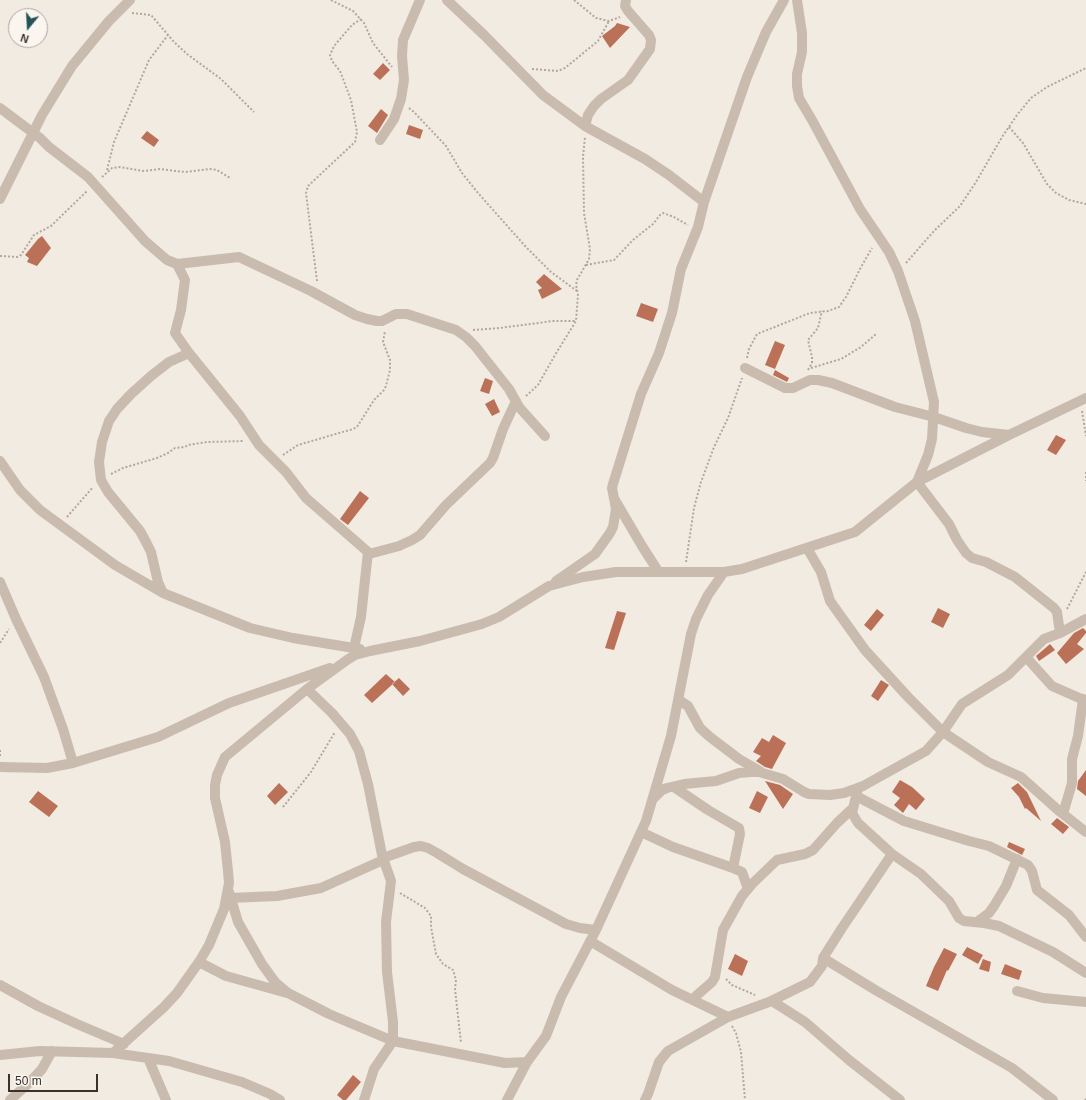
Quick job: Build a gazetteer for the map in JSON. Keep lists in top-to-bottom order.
{
  "scale_bar": "50 m",
  "north": "bottom"
}
